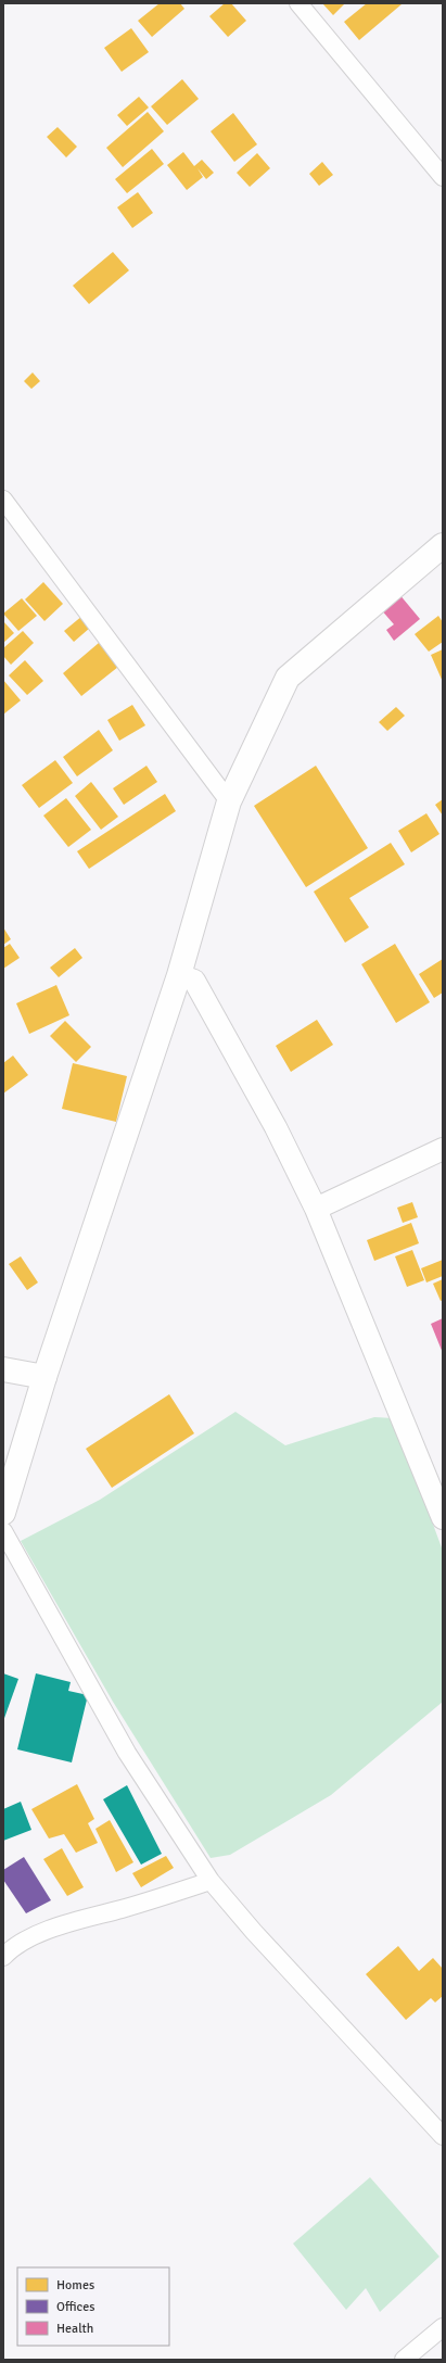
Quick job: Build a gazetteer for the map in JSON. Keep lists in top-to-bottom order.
{
  "legend": ["Homes", "Offices", "Health"]
}
